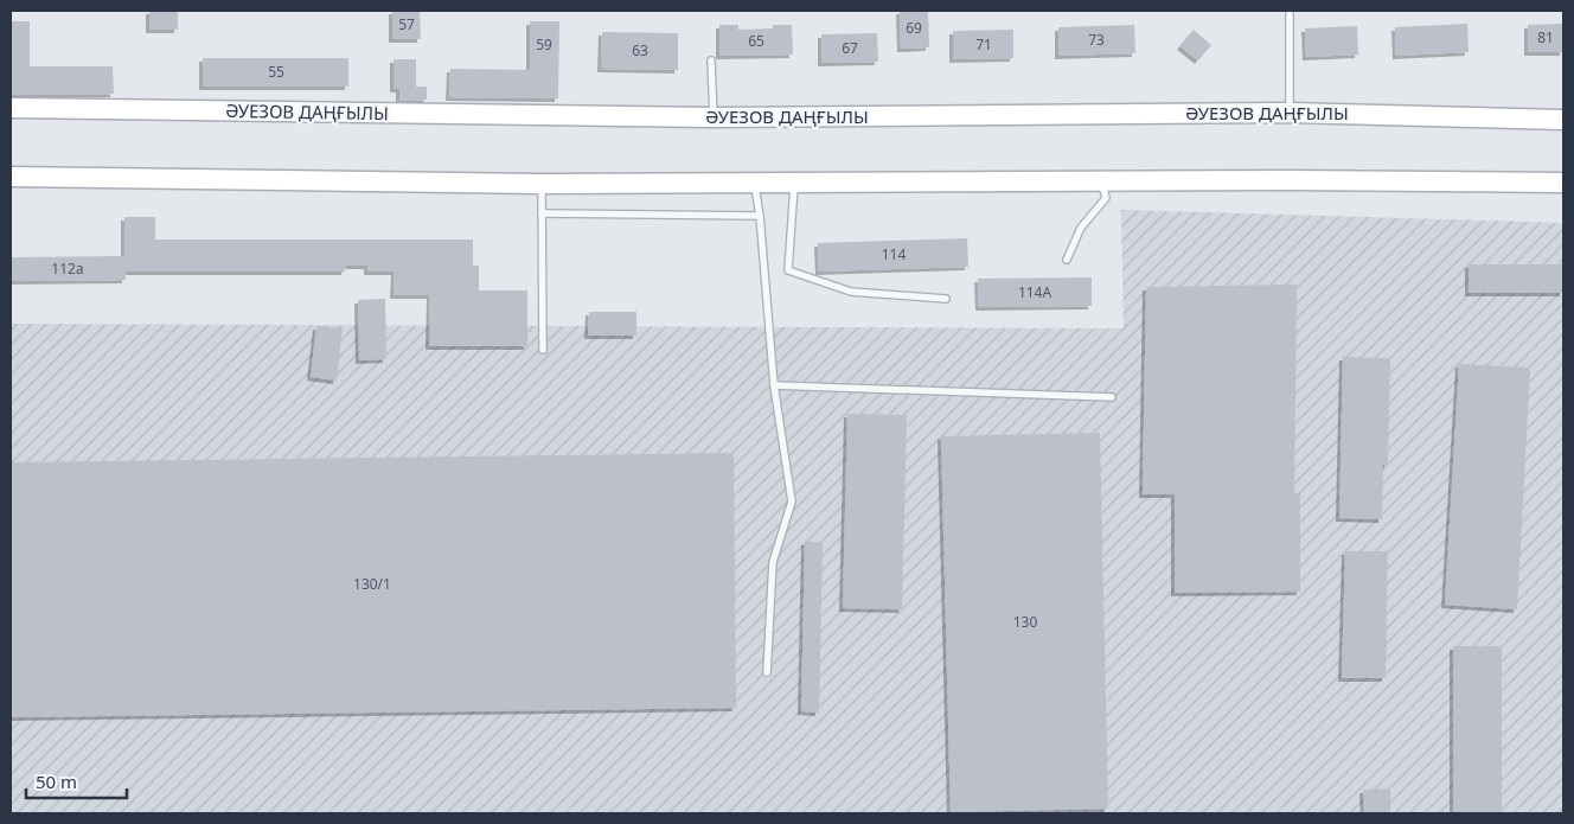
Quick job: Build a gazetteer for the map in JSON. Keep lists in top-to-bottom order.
{
  "streets": {
    "main road": ["ӘУЕЗОВ ДАҢҒЫЛЫ"]
  },
  "house_numbers": [
    "57",
    "69",
    "81",
    "73",
    "65",
    "59",
    "71",
    "67",
    "63",
    "55",
    "114",
    "112а",
    "114А",
    "130/1",
    "130"
  ],
  "scale_bar": "50 m"
}
